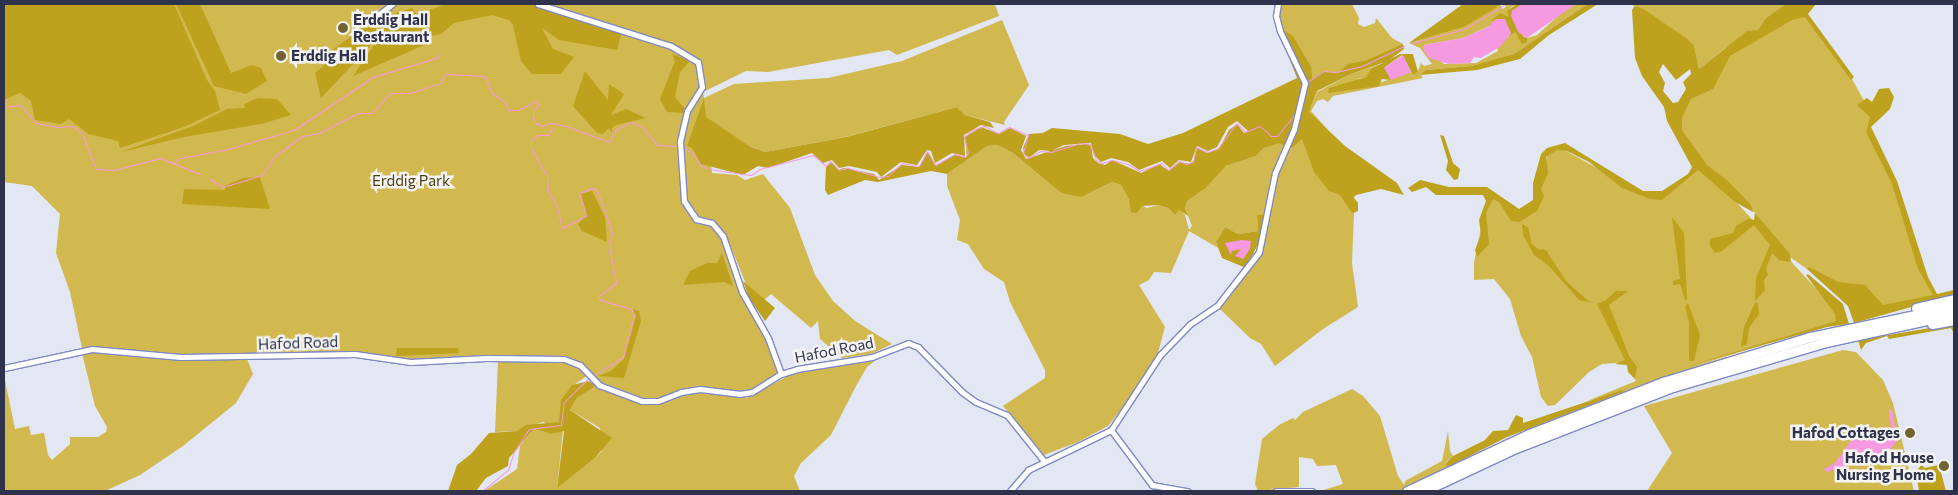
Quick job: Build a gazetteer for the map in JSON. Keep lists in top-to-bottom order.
{
  "streets": {
    "street": ["Hafod Road"]
  },
  "parks": ["Erddig Park"],
  "places": [
    "Erddig Hall Restaurant",
    "Erddig Hall",
    "Hafod Cottages",
    "Hafod House Nursing Home"
  ]
}
